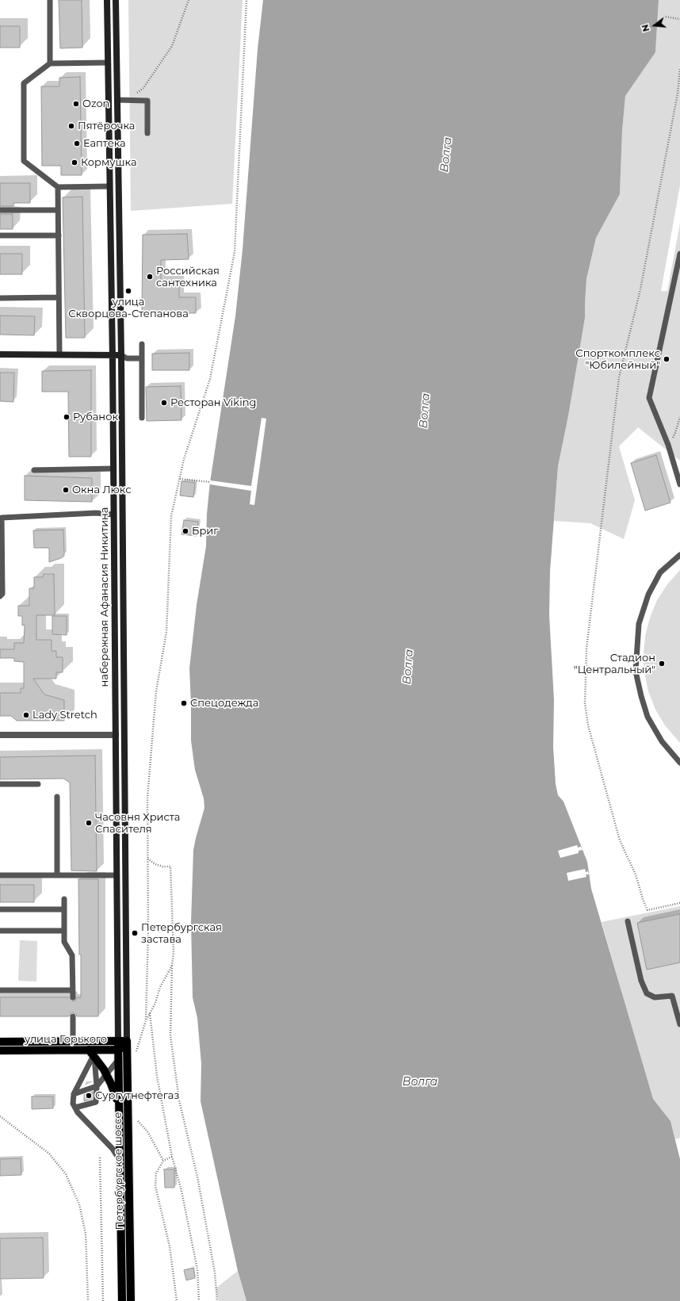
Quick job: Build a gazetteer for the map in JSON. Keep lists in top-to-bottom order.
{
  "streets": {
    "main road": ["набережная Афанасия Никитина", "улица Горького", "Петербургское шоссе"]
  },
  "crossings": [
    ["набережная Афанасия Никитина", "улица Горького"],
    ["набережная Афанасия Никитина", "Петербургское шоссе"],
    ["улица Горького", "Петербургское шоссе"]
  ],
  "water": ["Волга"],
  "places": [
    "Ozon",
    "Пятёрочка",
    "Еаптека",
    "Кормушка",
    "Российская сантехника",
    "улица Скворцова-Степанова",
    "Спорткомплекс \"Юбилейный\"",
    "Ресторан Viking",
    "Рубанок",
    "Окна Люкс",
    "Бриг",
    "Стадион \"Центральный\"",
    "Спецодежда",
    "Lady Stretch",
    "Часовня Христа Спасителя",
    "Петербургская застава",
    "Сургутнефтегаз"
  ],
  "north": "left"
}
